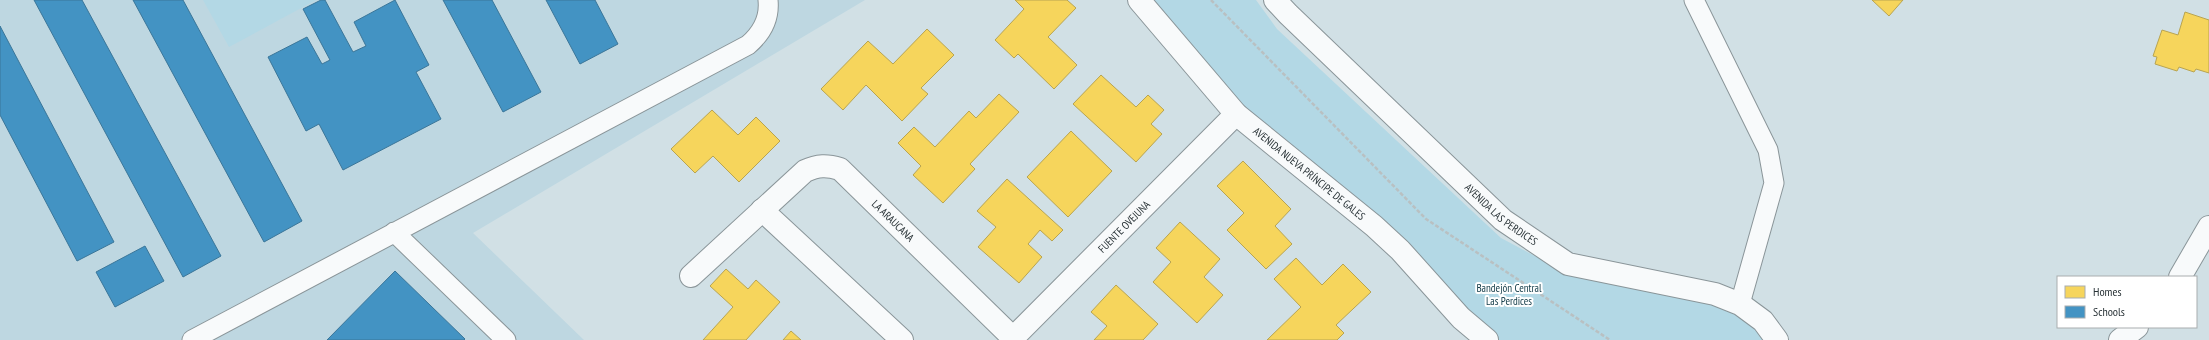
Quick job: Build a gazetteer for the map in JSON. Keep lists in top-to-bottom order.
{
  "streets": {
    "main road": [
      "AVENIDA NUEVA PRÍNCIPE DE GALES",
      "AVENIDA LAS PERDICES",
      "LA ARAUCANA",
      "FUENTE OVEJUNA"
    ]
  },
  "crossings": [
    ["AVENIDA NUEVA PRÍNCIPE DE GALES", "FUENTE OVEJUNA"],
    ["LA ARAUCANA", "FUENTE OVEJUNA"]
  ],
  "parks": ["Bandejón Central Las Perdices"],
  "legend": ["Homes", "Schools"]
}
